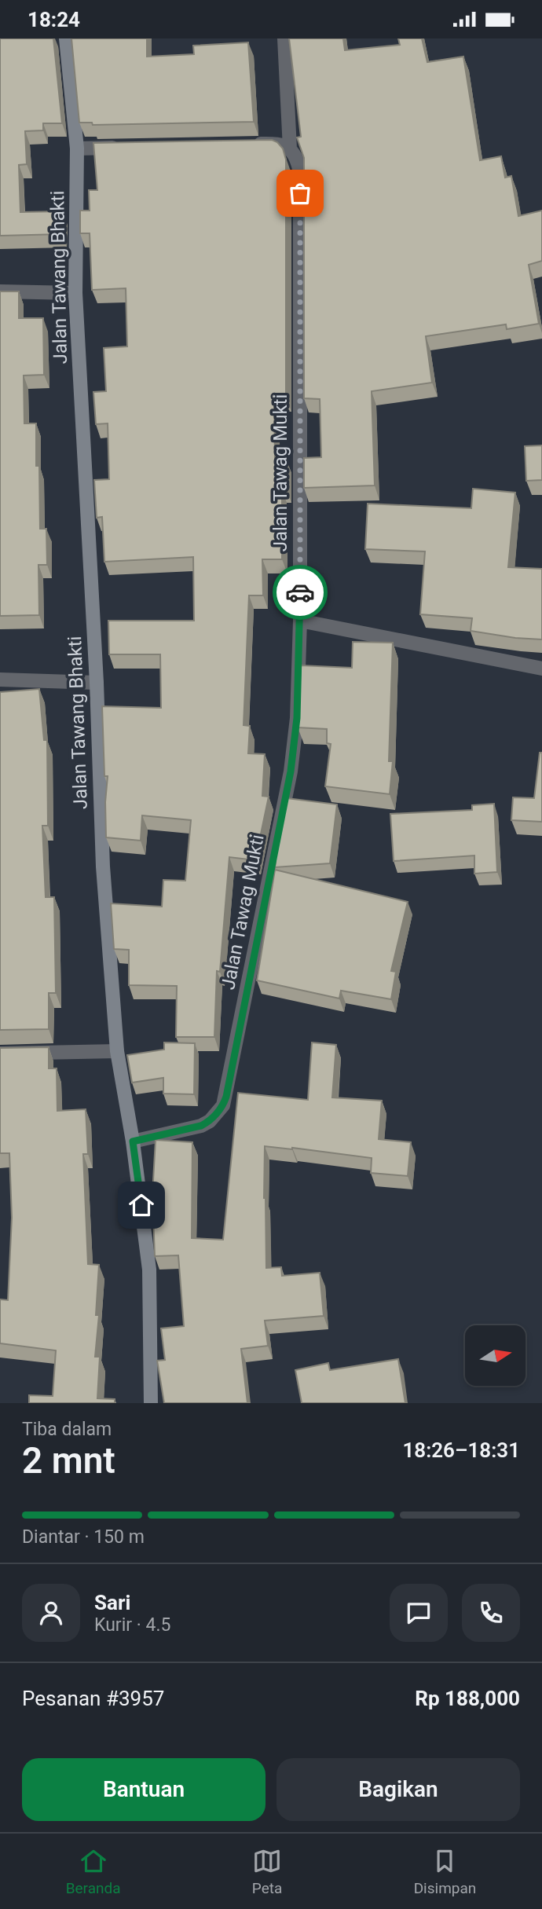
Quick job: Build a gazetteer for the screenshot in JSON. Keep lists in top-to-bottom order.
{
  "streets": {
    "street": ["Jalan Tawang Bhakti", "Jalan Tawag Mukti"]
  },
  "crossings": [
    ["Jalan Tawang Bhakti", "Jalan Tawag Mukti"]
  ],
  "north": "right",
  "page": {
    "status": "18:24",
    "heading": ["2 mnt", "Tiba dalam", "18:26–18:31"],
    "panel": [
      "Sari",
      "Kurir · 4.5",
      "Pesanan #3957",
      "Rp 188,000"
    ],
    "bar": "Diantar · 150 m",
    "buttons": ["Bantuan", "Bagikan"],
    "tabs": ["Beranda", "Peta", "Disimpan"]
  }
}
